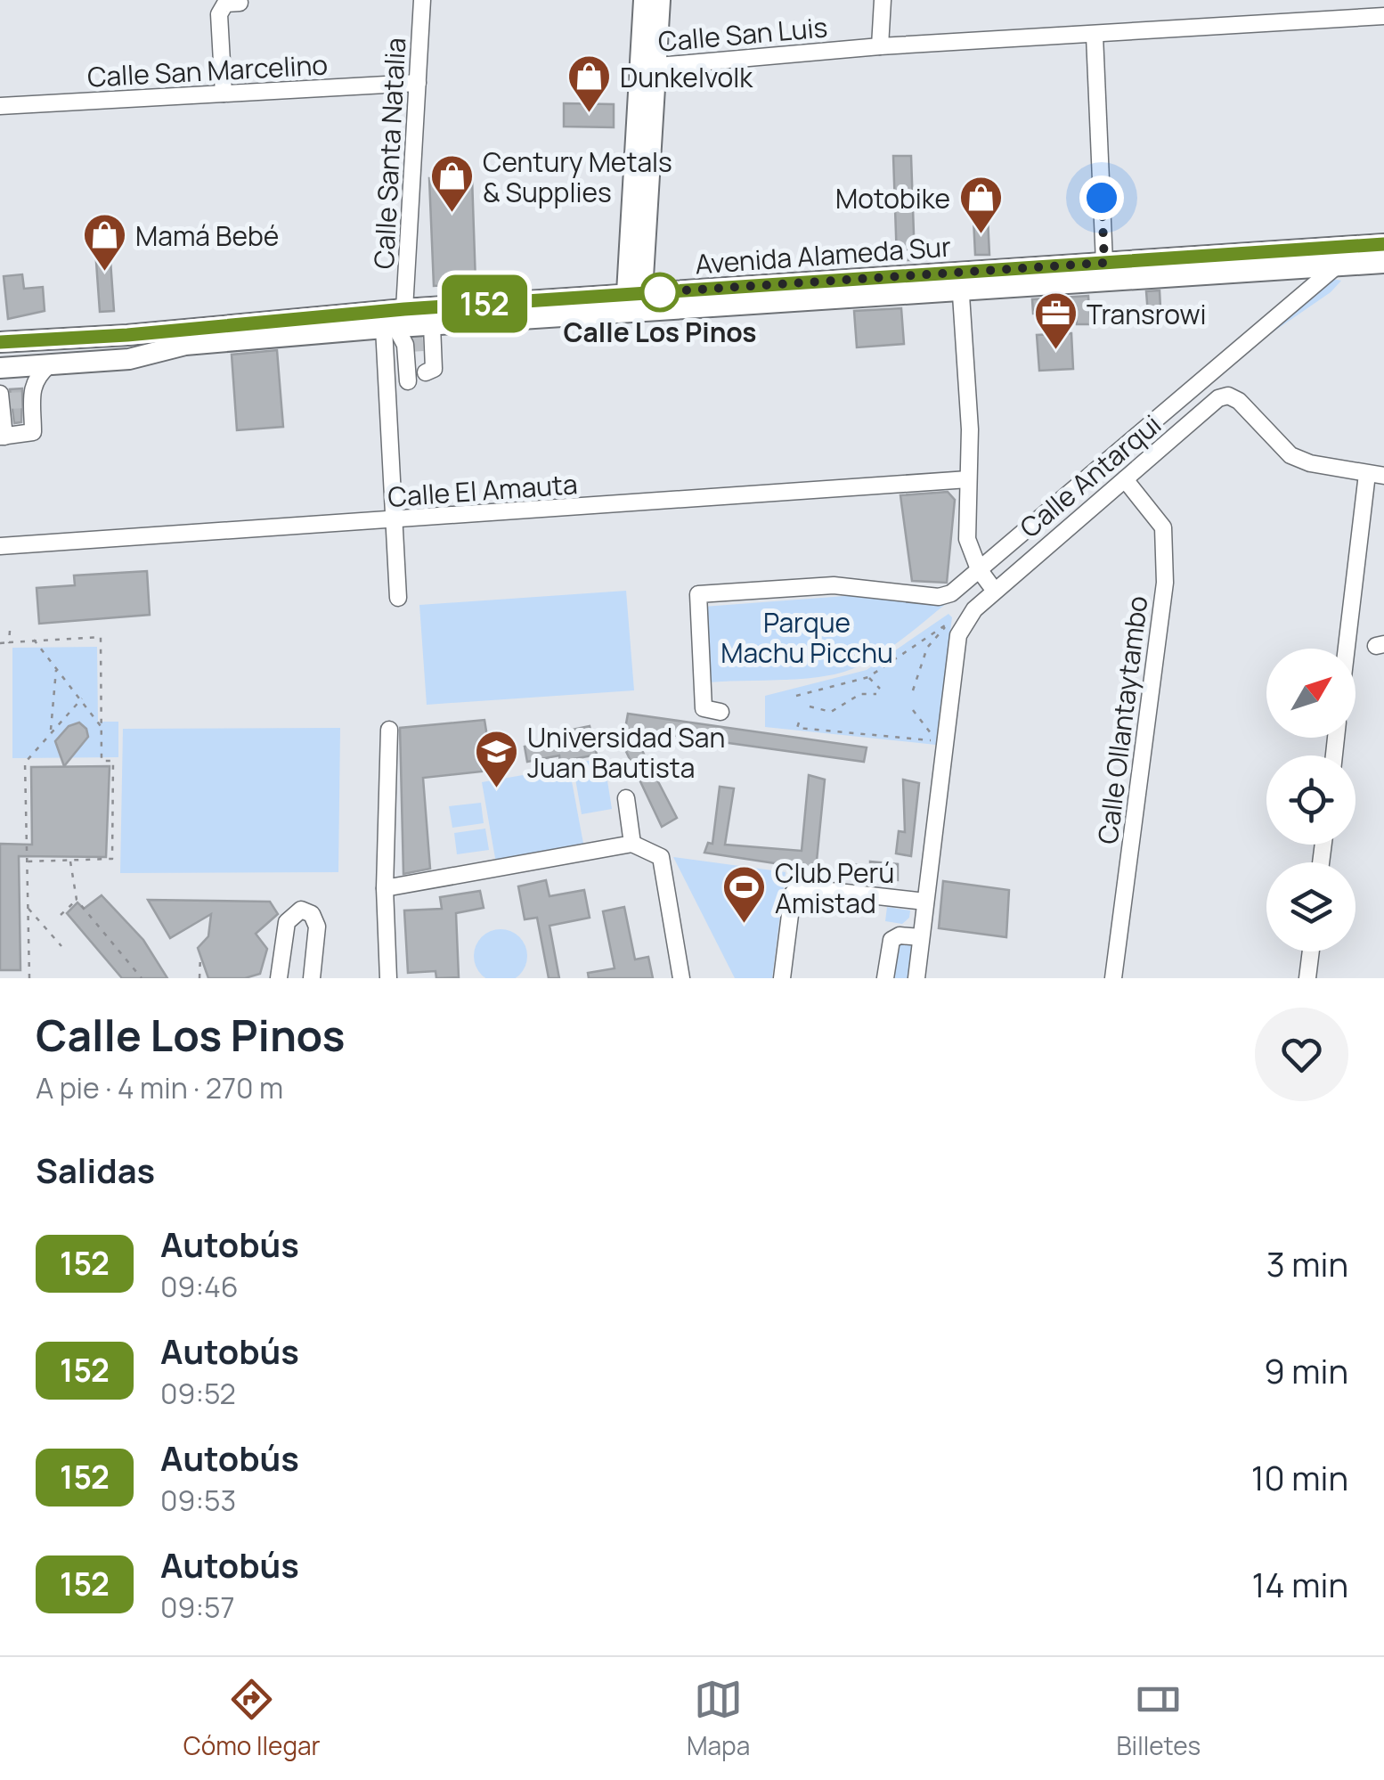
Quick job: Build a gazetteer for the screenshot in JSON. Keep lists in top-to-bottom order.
{
  "streets": {
    "main road": ["Avenida Alameda Sur"],
    "street": [
      "Calle San Luis",
      "Calle San Marcelino",
      "Calle Santa Natalia",
      "Calle Antarqui",
      "Calle El Amauta",
      "Calle Ollantaytambo"
    ]
  },
  "crossings": [
    ["Calle San Marcelino", "Calle Santa Natalia"],
    ["Calle Santa Natalia", "Avenida Alameda Sur"],
    ["Calle Antarqui", "Calle Ollantaytambo"]
  ],
  "parks": ["Parque Machu Picchu"],
  "places": {
    "shop": [
      "Dunkelvolk",
      "Century Metals & Supplies",
      "Motobike",
      "Mamá Bebé"
    ],
    "other": ["Calle Los Pinos"],
    "office": ["Transrowi"],
    "school or university": ["Universidad San Juan Bautista"],
    "sports": ["Club Perú Amistad"]
  },
  "lines": ["bus line 152"],
  "north": "top right",
  "page": {
    "on_map": "152",
    "heading": [
      ["Calle Los Pinos", "A pie · 4 min · 270 m"],
      "Salidas"
    ],
    "list": [
      {
        "mark": "152",
        "name": "Autobús",
        "note": "09:46",
        "value": "3 min"
      },
      {
        "mark": "152",
        "name": "Autobús",
        "note": "09:52",
        "value": "9 min"
      },
      {
        "mark": "152",
        "name": "Autobús",
        "note": "09:53",
        "value": "10 min"
      },
      {
        "mark": "152",
        "name": "Autobús",
        "note": "09:57",
        "value": "14 min"
      }
    ],
    "tabs": ["Cómo llegar", "Mapa", "Billetes"]
  }
}
